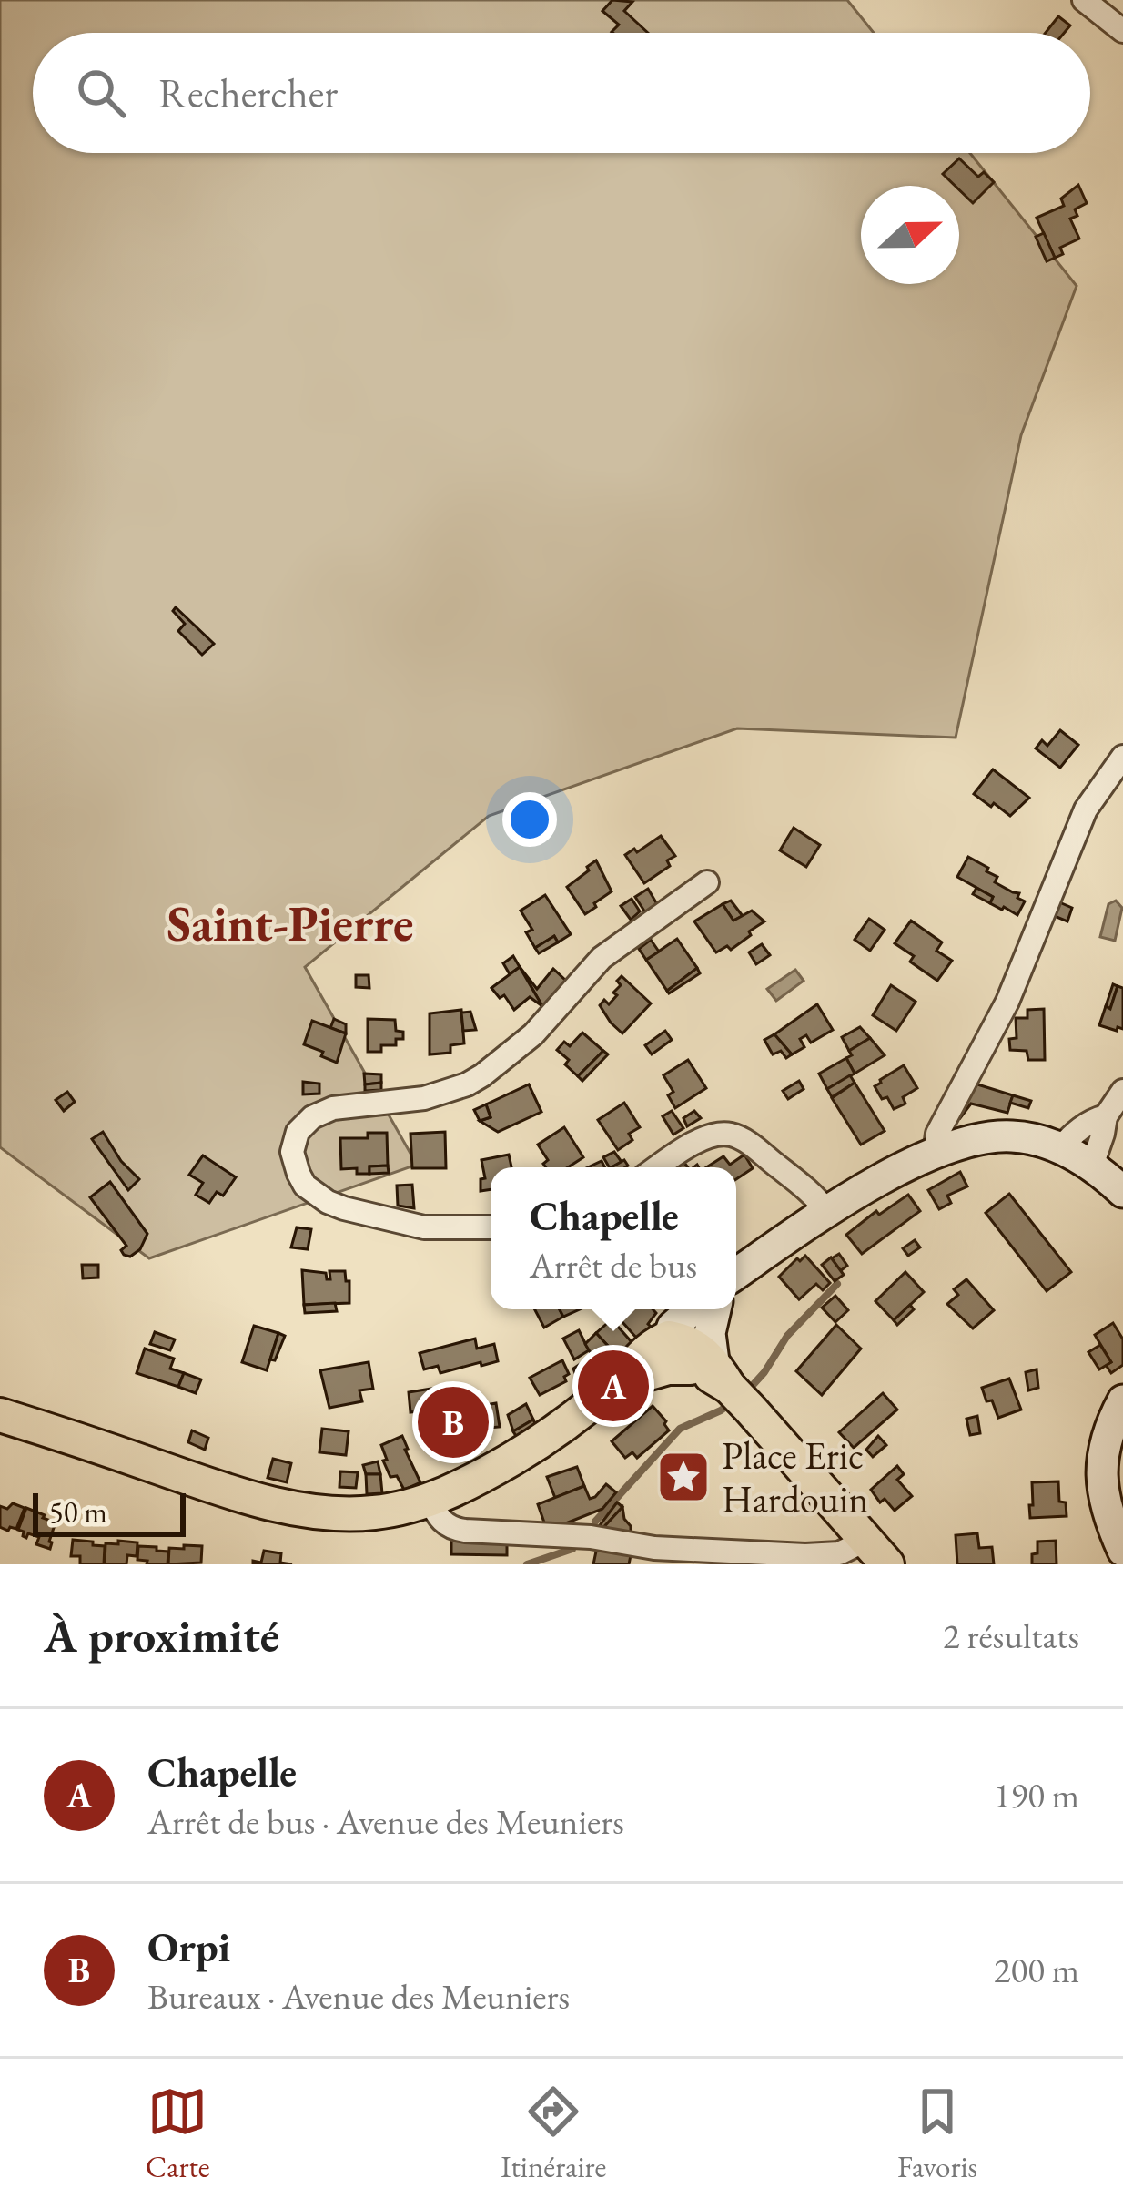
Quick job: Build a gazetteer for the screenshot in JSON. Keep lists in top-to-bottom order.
{
  "districts": ["Saint-Pierre"],
  "places": {
    "place": ["Place Eric Hardouin"]
  },
  "scale_bar": "50 m",
  "north": "right",
  "page": {
    "search": "Rechercher",
    "popup": ["Chapelle", "Arrêt de bus"],
    "pins": ["A", "B"],
    "scale": "50 m",
    "heading": ["À proximité", "2 résultats"],
    "list": [
      {
        "mark": "A",
        "name": "Chapelle",
        "note": "Arrêt de bus · Avenue des Meuniers",
        "value": "190 m"
      },
      {
        "mark": "B",
        "name": "Orpi",
        "note": "Bureaux · Avenue des Meuniers",
        "value": "200 m"
      }
    ],
    "nav": ["Carte", "Itinéraire", "Favoris"]
  }
}
